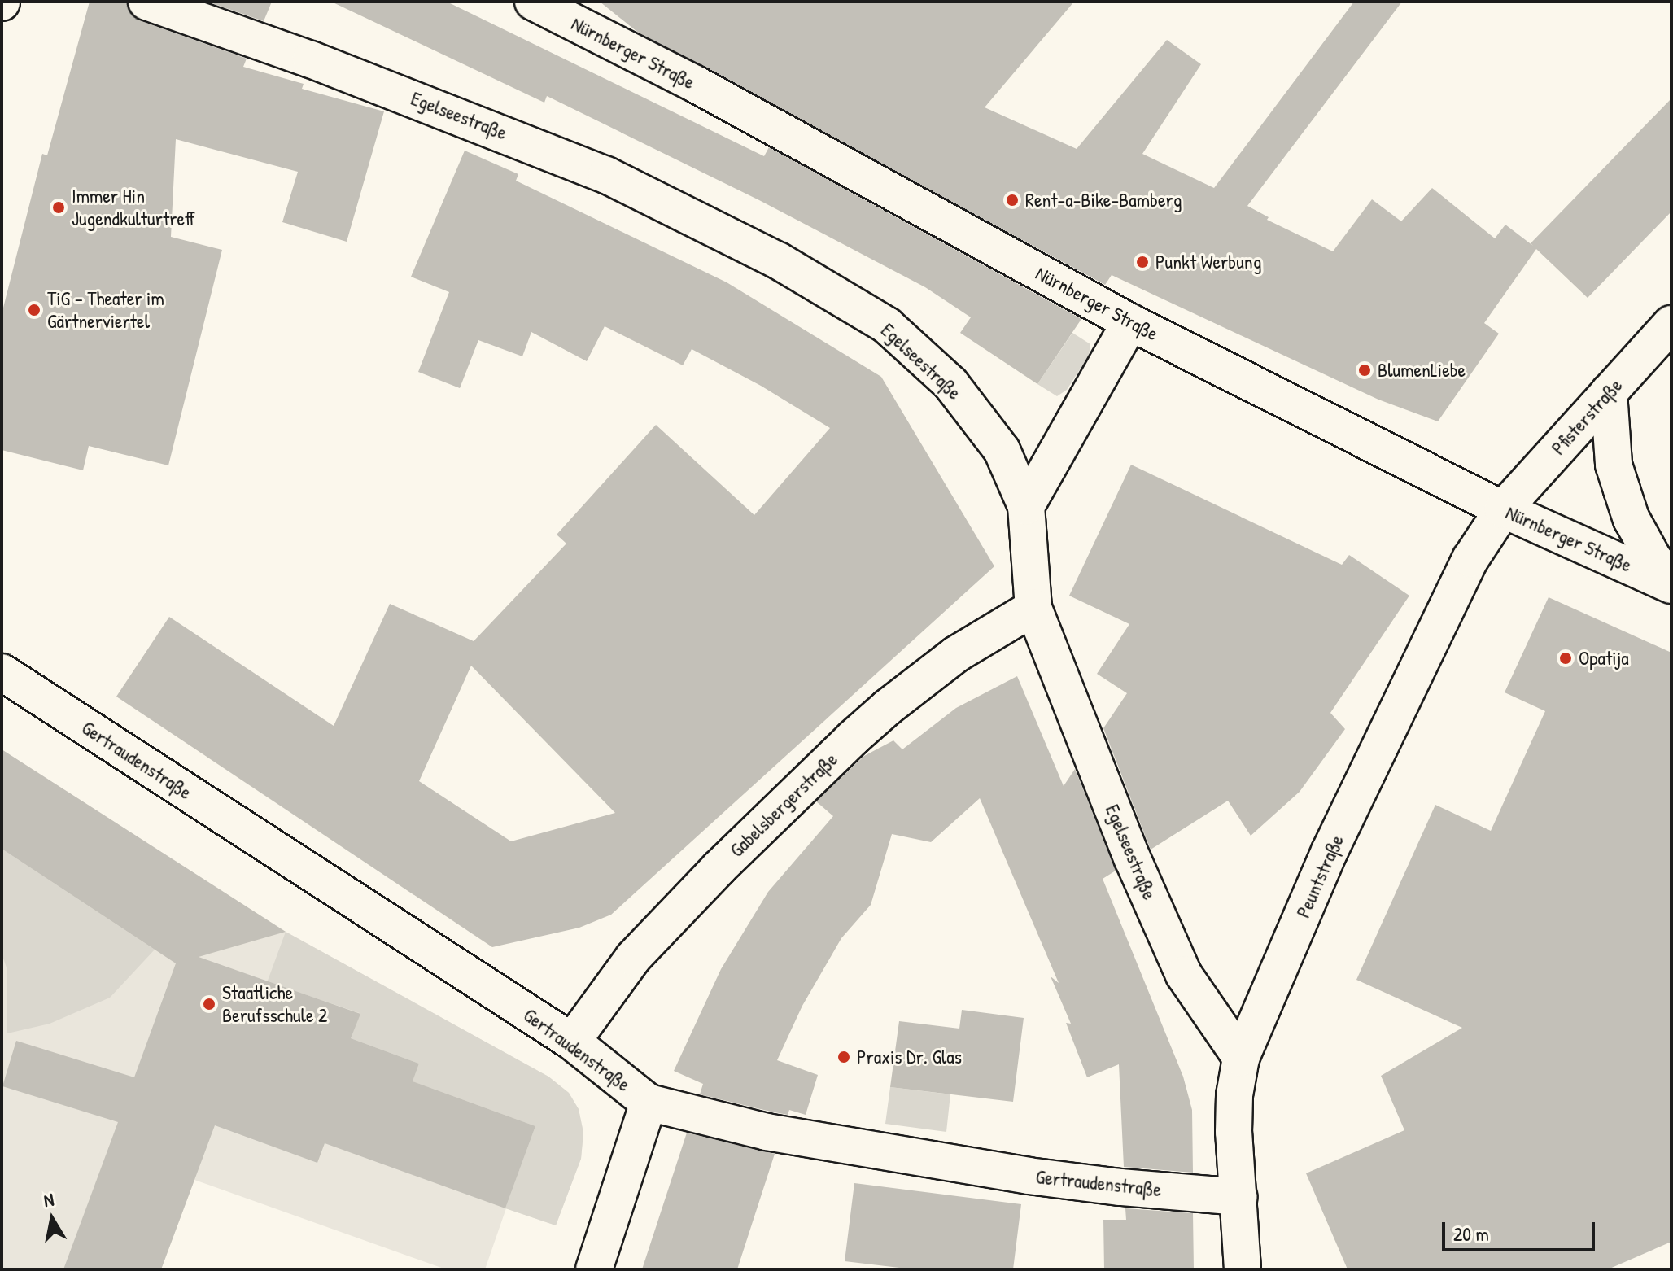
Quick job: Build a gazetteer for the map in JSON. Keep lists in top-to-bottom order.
{
  "streets": {
    "street": [
      "Nürnberger Straße",
      "Egelseestraße",
      "Pfisterstraße",
      "Gertraudenstraße",
      "Gabelsbergerstraße",
      "Peuntstraße"
    ]
  },
  "crossings": [
    ["Nürnberger Straße", "Pfisterstraße"],
    ["Nürnberger Straße", "Peuntstraße"],
    ["Egelseestraße", "Gabelsbergerstraße"],
    ["Egelseestraße", "Peuntstraße"],
    ["Pfisterstraße", "Peuntstraße"],
    ["Gertraudenstraße", "Gabelsbergerstraße"],
    ["Gertraudenstraße", "Peuntstraße"]
  ],
  "places": [
    "Rent-a-Bike-Bamberg",
    "Immer Hin Jugendkulturtreff",
    "Punkt Werbung",
    "TiG – Theater im Gärtnerviertel",
    "BlumenLiebe",
    "Opatija",
    "Staatliche Berufsschule 2",
    "Praxis Dr. Glas"
  ],
  "scale_bar": "20 m",
  "north": "top"
}
